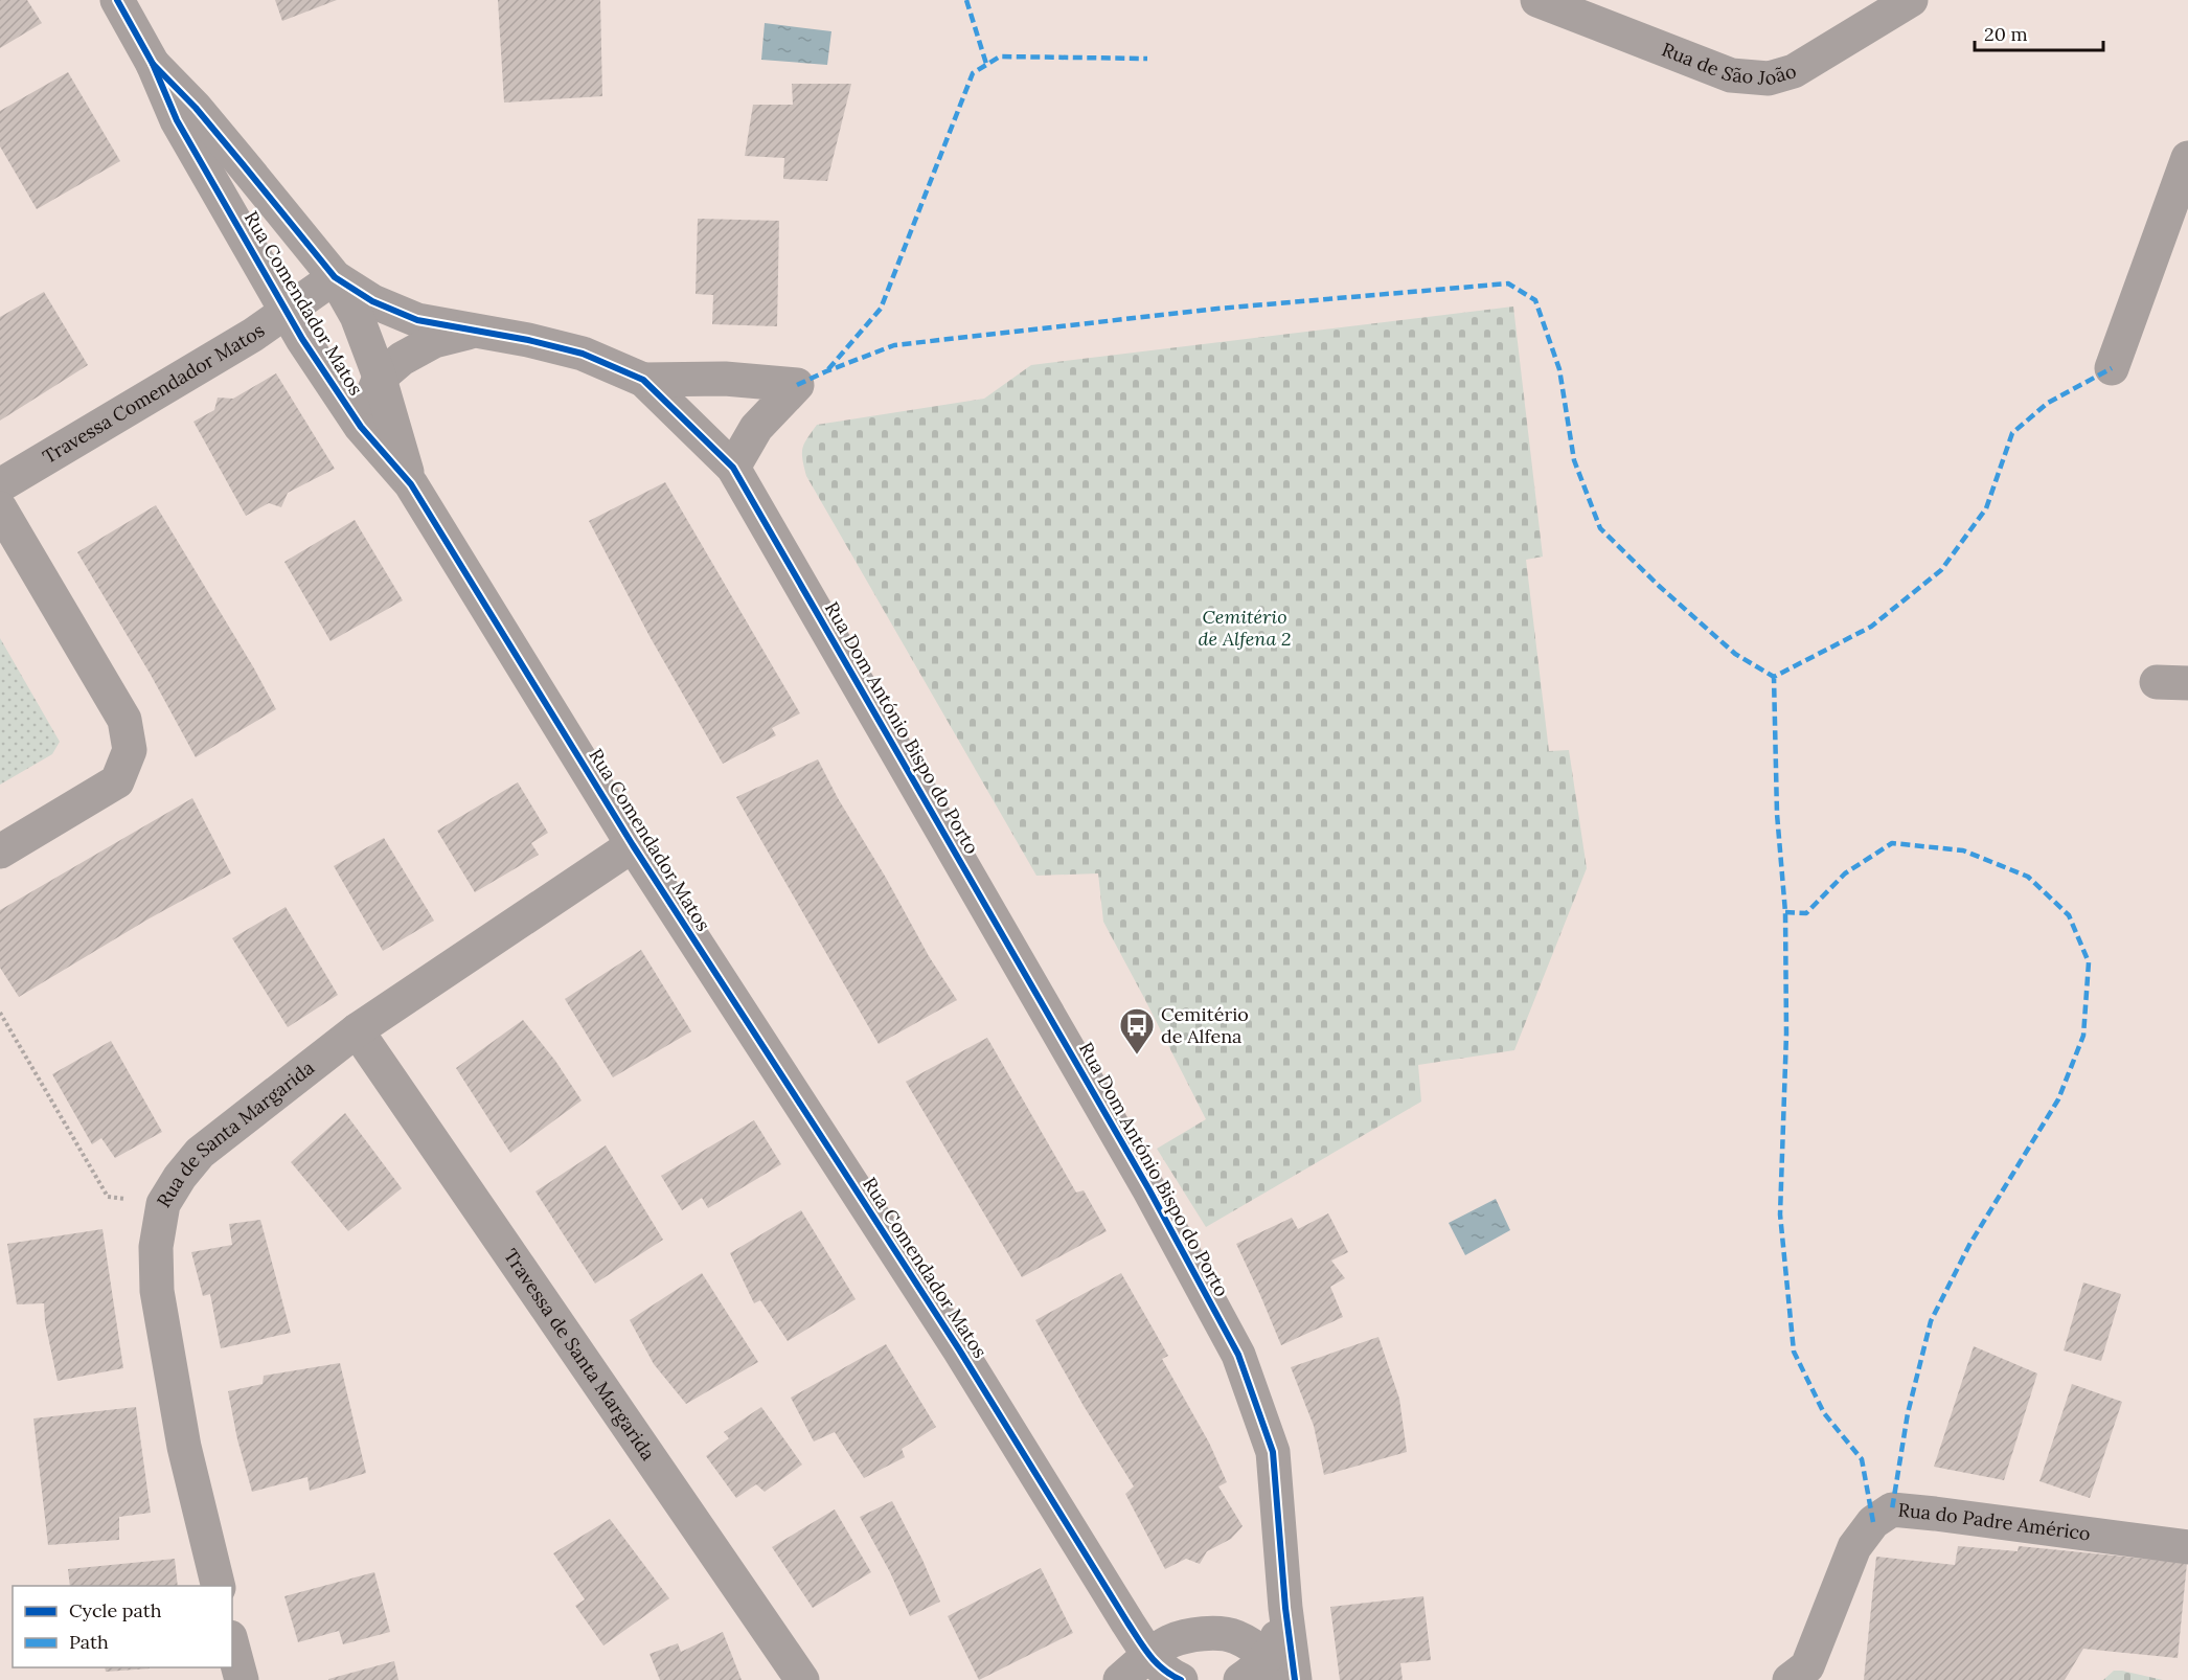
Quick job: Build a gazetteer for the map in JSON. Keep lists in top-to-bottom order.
{
  "streets": {
    "street": [
      "Rua de São João",
      "Rua Comendador Matos",
      "Travessa Comendador Matos",
      "Rua Dom António Bispo do Porto",
      "Rua de Santa Margarida",
      "Travessa de Santa Margarida",
      "Rua do Padre Américo"
    ]
  },
  "crossings": [
    ["Rua Comendador Matos", "Travessa Comendador Matos"],
    ["Rua Comendador Matos", "Rua Dom António Bispo do Porto"],
    ["Rua Comendador Matos", "Rua de Santa Margarida"],
    ["Travessa Comendador Matos", "Rua Dom António Bispo do Porto"],
    ["Rua de Santa Margarida", "Travessa de Santa Margarida"]
  ],
  "parks": ["Cemitério de Alfena 2"],
  "places": {
    "bus stop": ["Cemitério de Alfena"]
  },
  "legend": ["Cycle path", "Path"],
  "scale_bar": "20 m"
}
